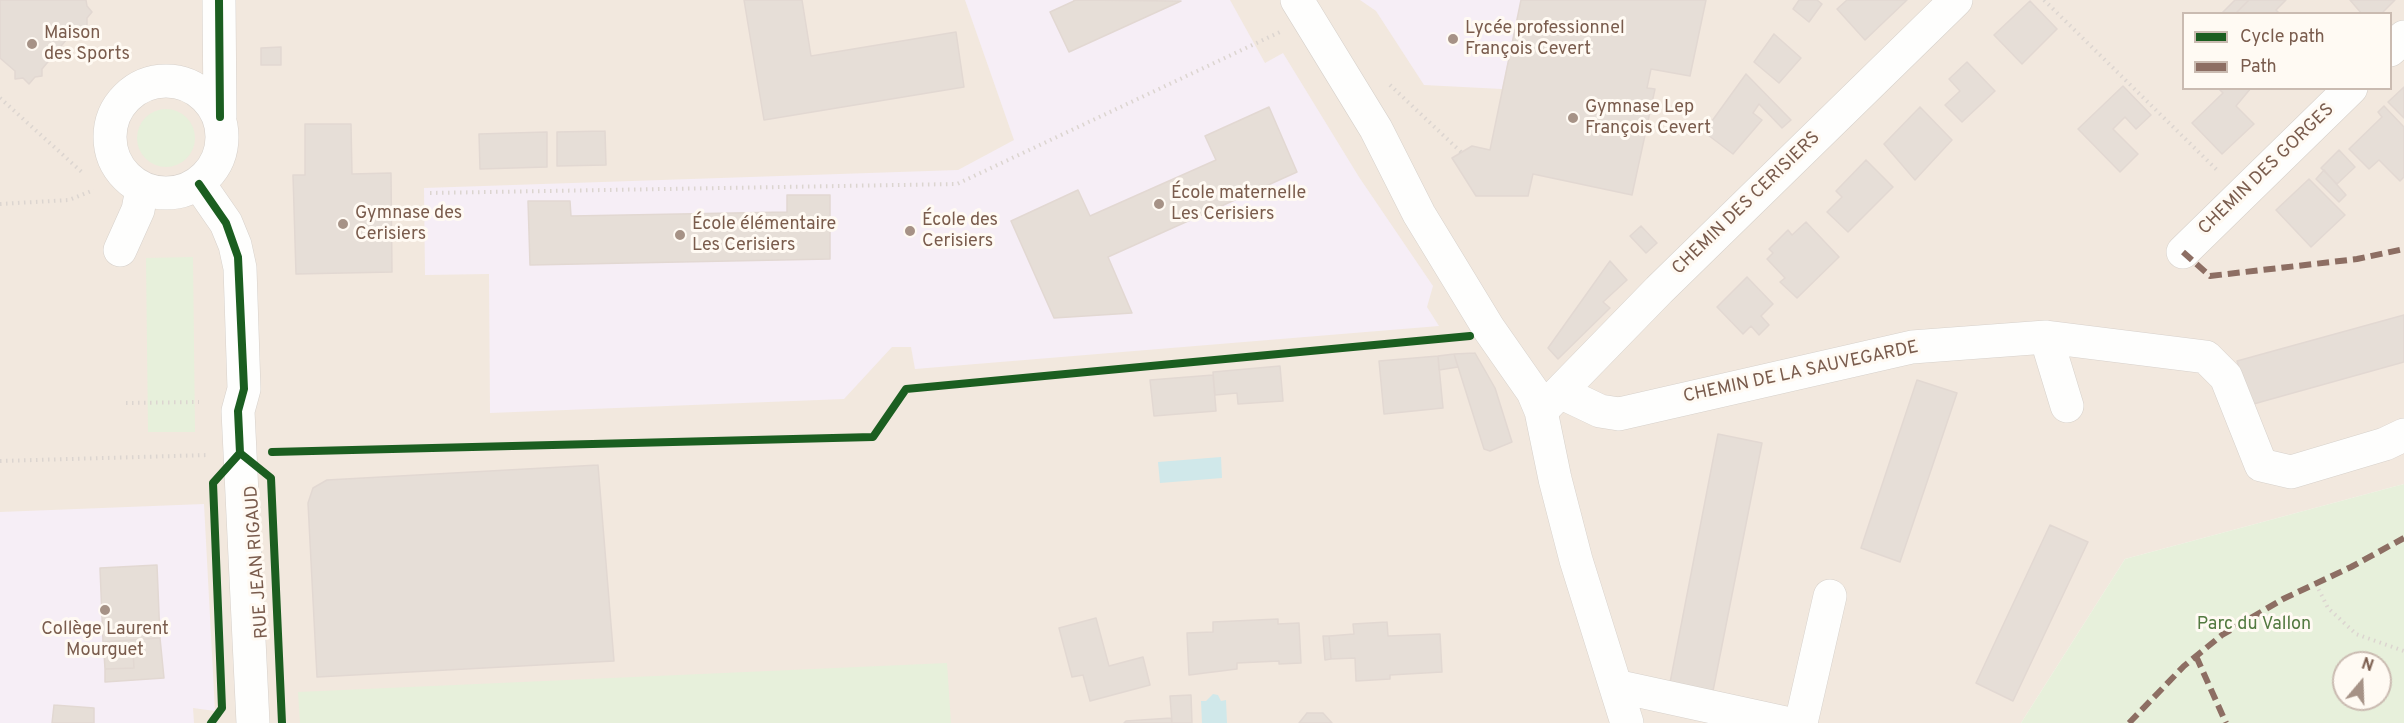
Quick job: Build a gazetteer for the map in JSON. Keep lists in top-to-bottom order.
{
  "streets": {
    "street": [
      "CHEMIN DES GORGES",
      "CHEMIN DES CERISIERS",
      "CHEMIN DE LA SAUVEGARDE",
      "RUE JEAN RIGAUD"
    ]
  },
  "crossings": [
    ["CHEMIN DES CERISIERS", "CHEMIN DE LA SAUVEGARDE"]
  ],
  "parks": ["Parc du Vallon"],
  "places": [
    "Lycée professionnel François Cevert",
    "Maison des Sports",
    "Gymnase Lep François Cevert",
    "École maternelle Les Cerisiers",
    "Gymnase des Cerisiers",
    "École des Cerisiers",
    "École élémentaire Les Cerisiers",
    "Collège Laurent Mourguet"
  ],
  "legend": ["Cycle path", "Path"],
  "north": "top"
}
